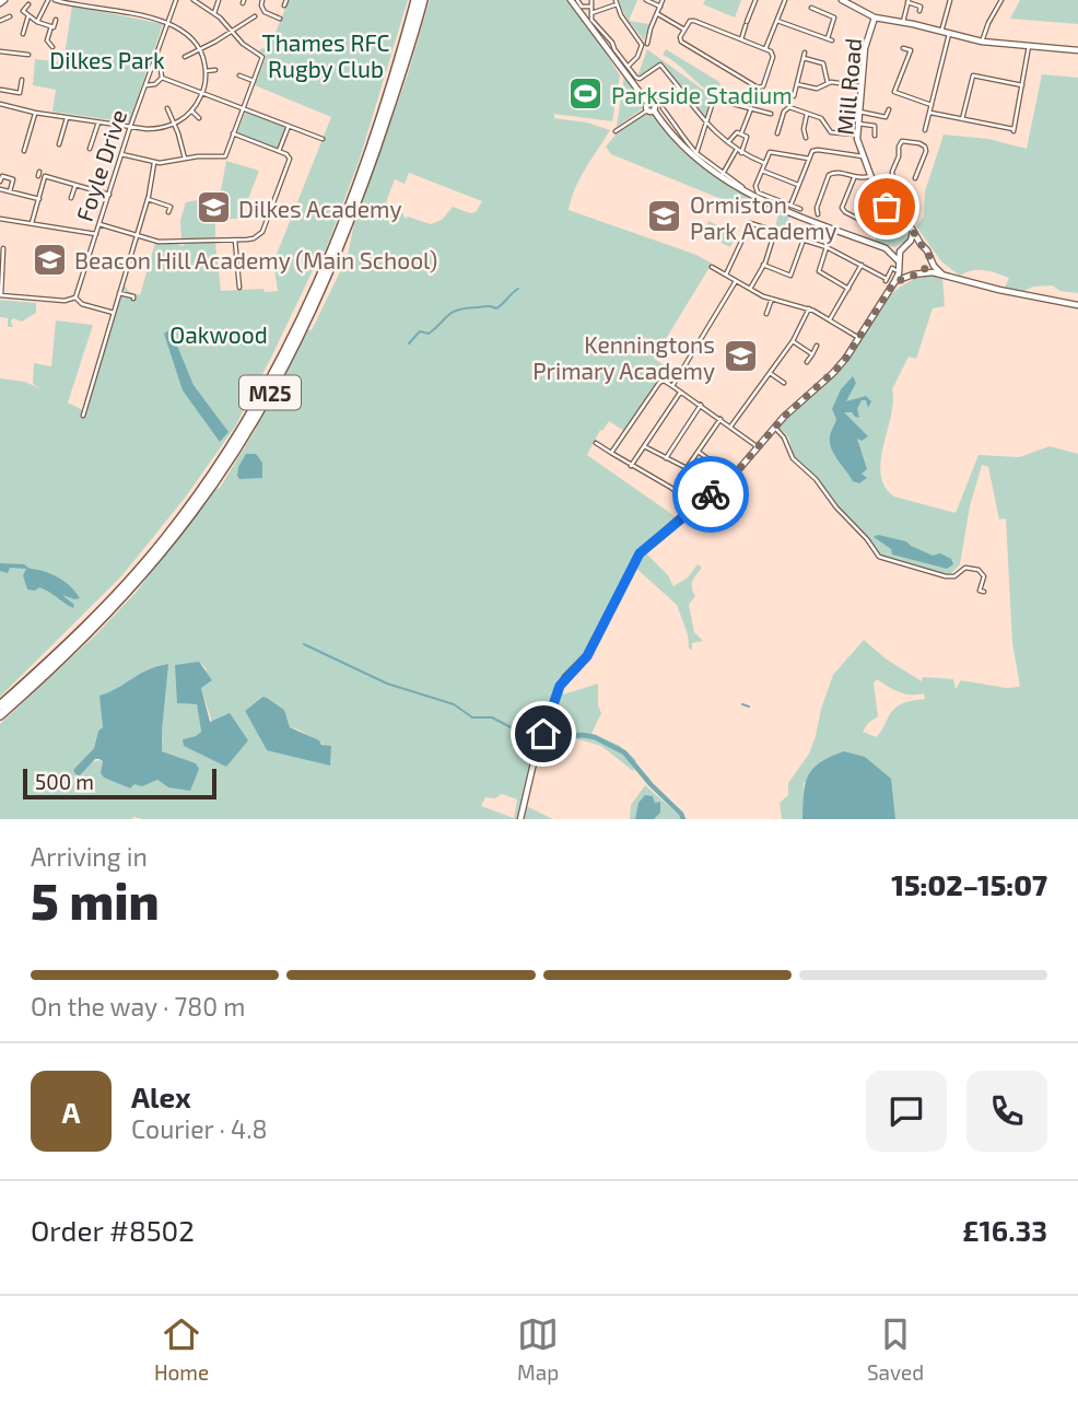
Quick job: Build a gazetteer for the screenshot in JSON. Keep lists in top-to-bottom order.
{
  "streets": {
    "highway": ["M25"],
    "street": ["Mill Road", "Foyle Drive"]
  },
  "parks": ["Thames RFC Rugby Club", "Dilkes Park", "Oakwood"],
  "places": {
    "sports": ["Parkside Stadium"],
    "school or university": [
      "Dilkes Academy",
      "Ormiston Park Academy",
      "Beacon Hill Academy (Main School)",
      "Kenningtons Primary Academy"
    ]
  },
  "scale_bar": "500 m",
  "page": {
    "scale": "500 m",
    "heading": ["5 min", "Arriving in", "15:02–15:07"],
    "panel": [
      "Alex",
      "Courier · 4.8",
      "Order #8502",
      "£16.33"
    ],
    "bar": "On the way · 780 m",
    "round": "A",
    "tabs": ["Home", "Map", "Saved"]
  }
}
